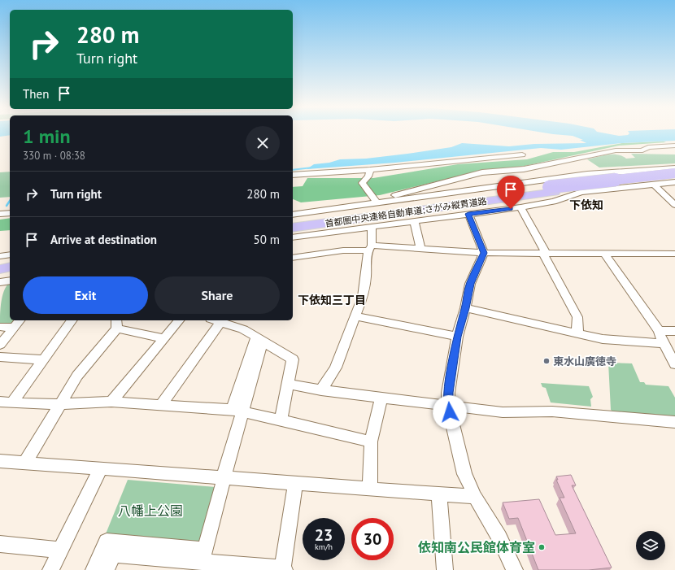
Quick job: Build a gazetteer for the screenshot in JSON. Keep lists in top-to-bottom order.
{
  "streets": {
    "highway": ["首都圏中央連絡自動車道;さがみ縦貫道路"]
  },
  "districts": ["下依知", "下依知三丁目"],
  "parks": ["八幡上公園"],
  "places": ["東水山廣徳寺", "依知南公民館体育室"],
  "page": {
    "turn": ["280 m", "Turn right"],
    "then": "Then",
    "heading": ["1 min", "330 m · 08:38"],
    "list": [
      {
        "name": "Turn right",
        "value": "280 m"
      },
      {
        "name": "Arrive at destination",
        "value": "50 m"
      }
    ],
    "buttons": ["Exit", "Share"],
    "speed": "23 km/h",
    "limit": "30"
  }
}
